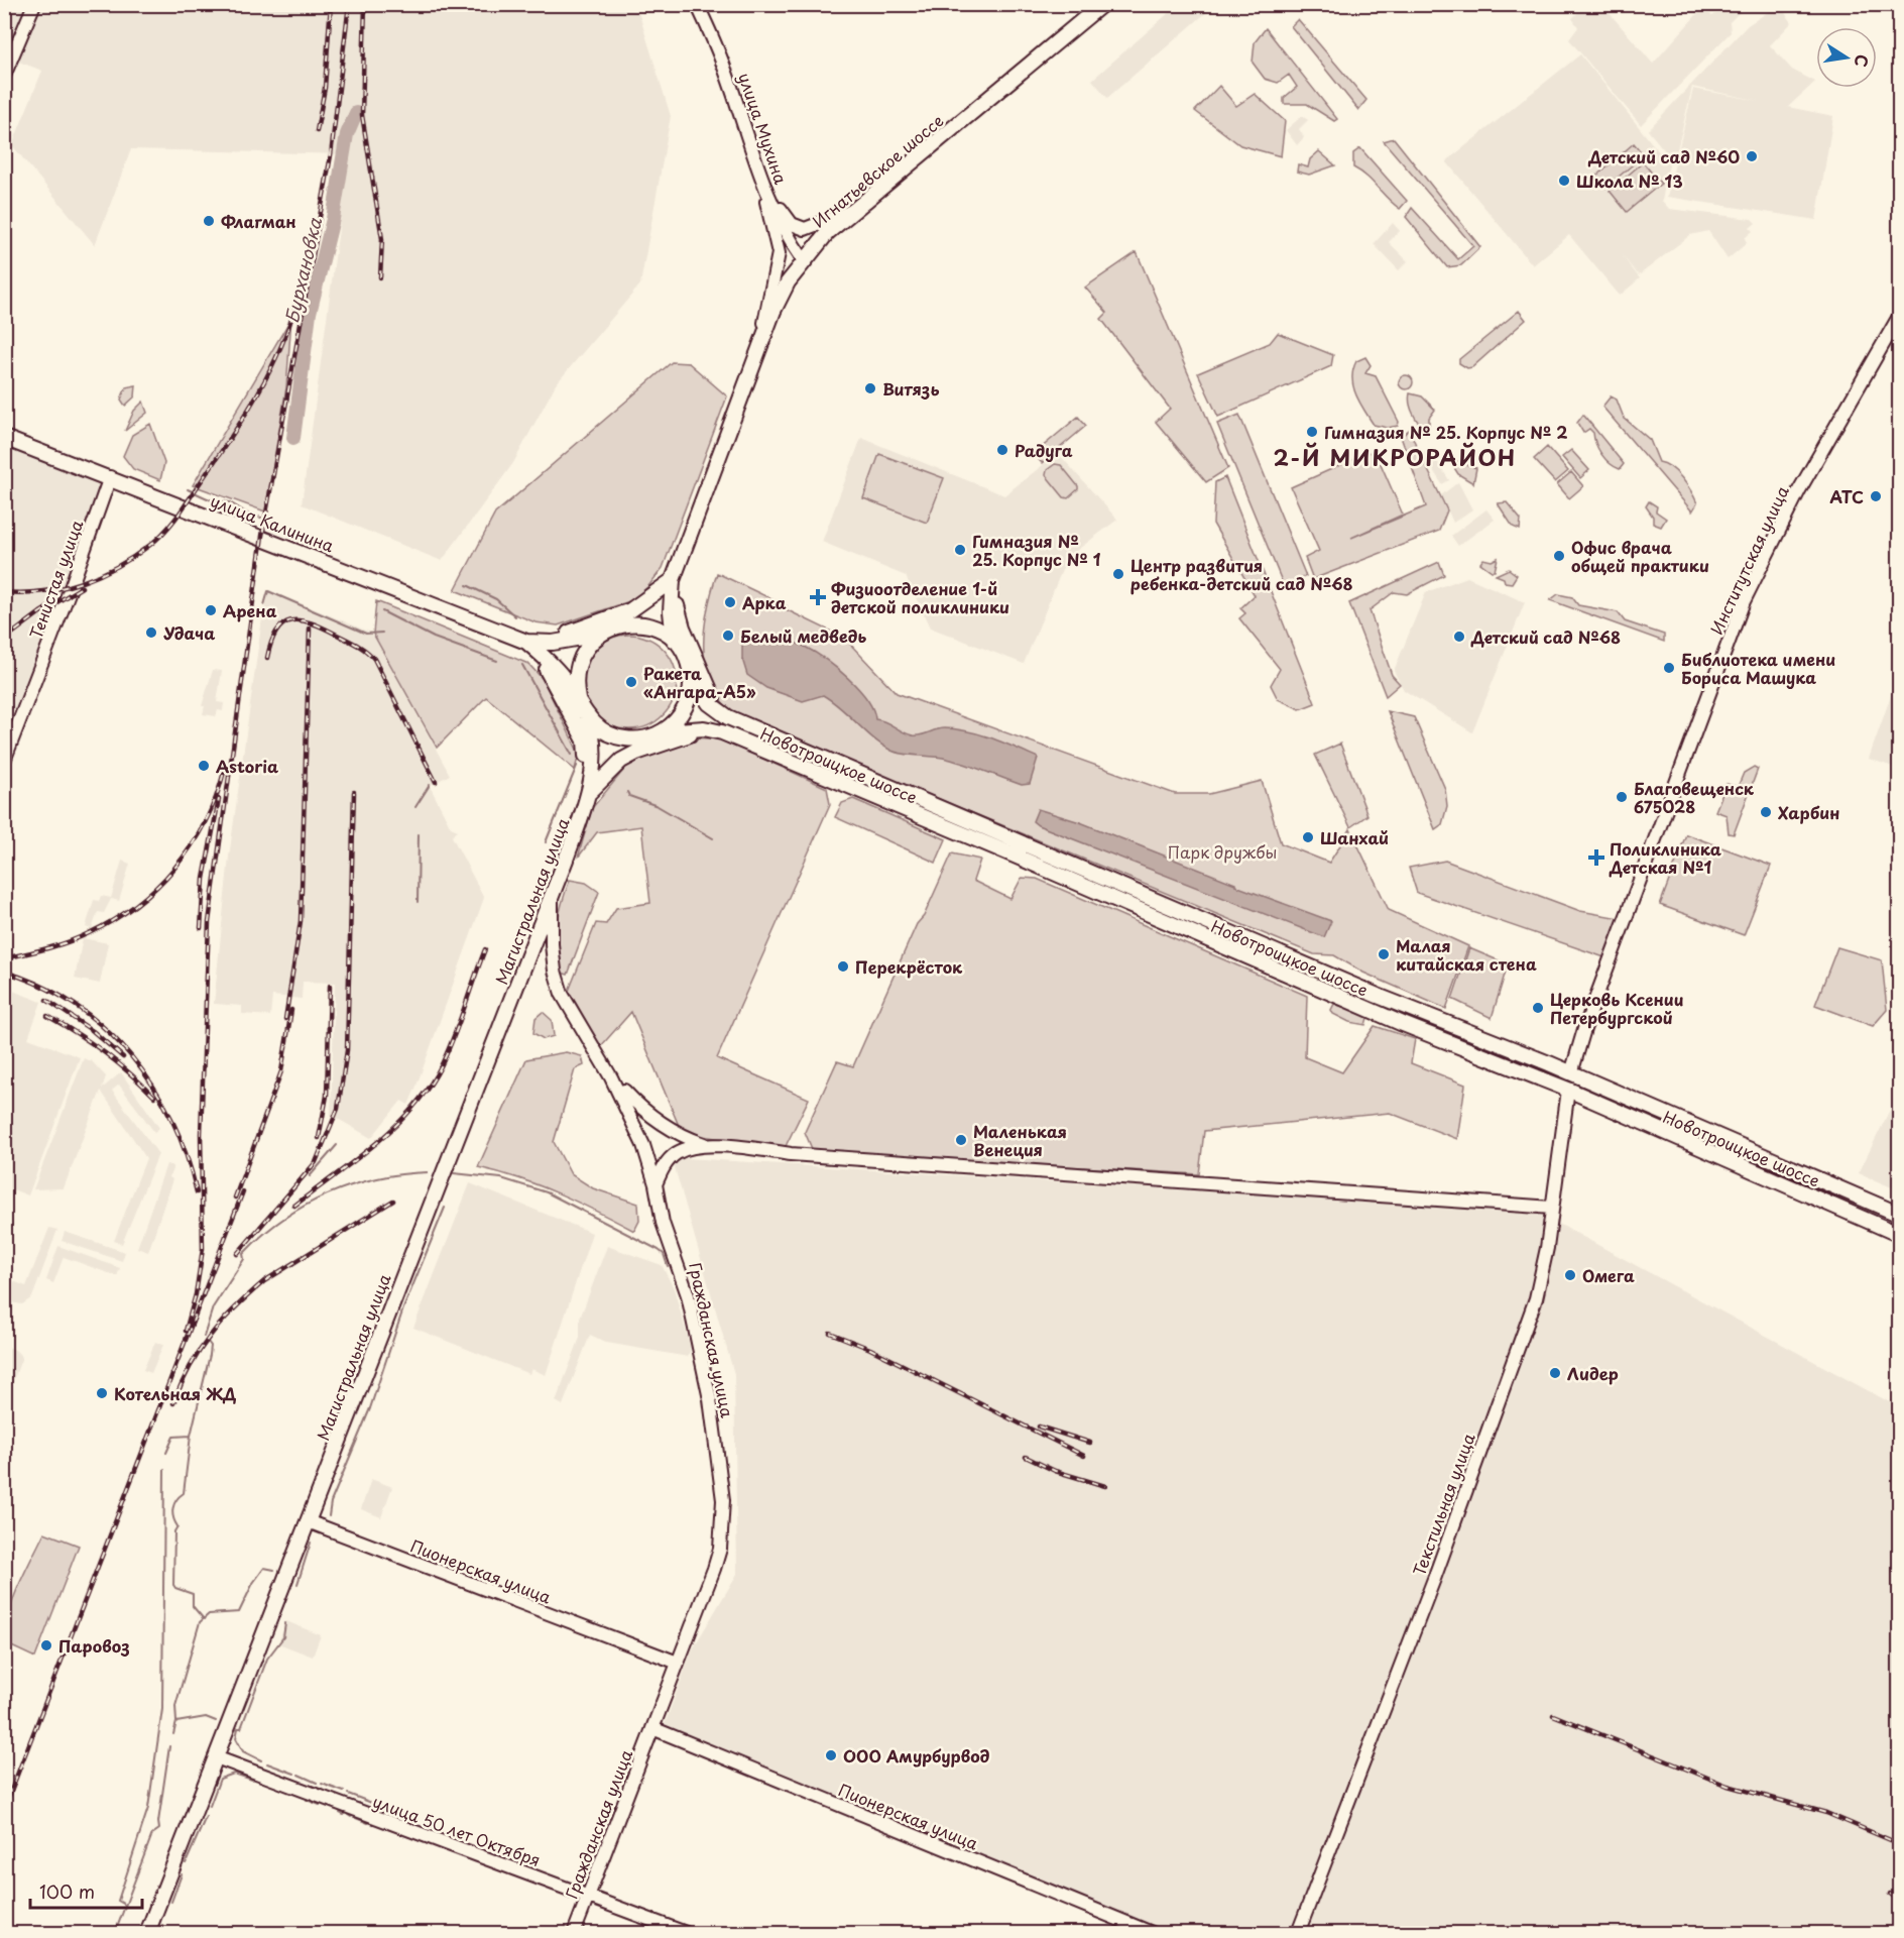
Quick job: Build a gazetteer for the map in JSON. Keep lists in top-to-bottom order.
{
  "streets": {
    "main road": [
      "Игнатьевское шоссе",
      "улица Калинина",
      "Новотроицкое шоссе",
      "Магистральная улица",
      "Текстильная улица"
    ],
    "street": [
      "улица Мухина",
      "Институтская улица",
      "Тенистая улица",
      "Гражданская улица",
      "Пионерская улица",
      "улица 50 лет Октября"
    ]
  },
  "crossings": [
    ["улица Мухина", "Игнатьевское шоссе"],
    ["улица Калинина", "Тенистая улица"],
    ["Институтская улица", "Новотроицкое шоссе"],
    ["Институтская улица", "Текстильная улица"],
    ["Новотроицкое шоссе", "Текстильная улица"],
    ["Магистральная улица", "Гражданская улица"],
    ["Магистральная улица", "Пионерская улица"],
    ["Магистральная улица", "улица 50 лет Октября"],
    ["Гражданская улица", "Пионерская улица"],
    ["Гражданская улица", "улица 50 лет Октября"]
  ],
  "districts": ["2-Й МИКРОРАЙОН"],
  "water": ["Бурхановка"],
  "parks": ["Парк дружбы"],
  "places": {
    "other": [
      "Детский сад №60",
      "Школа № 13",
      "Флагман",
      "Витязь",
      "Гимназия № 25. Корпус № 2",
      "Радуга",
      "АТС",
      "Гимназия № 25. Корпус № 1",
      "Офис врача общей практики",
      "Центр развития ребенка-детский сад №68",
      "Арка",
      "Арена",
      "Удача",
      "Белый медведь",
      "Детский сад №68",
      "Библиотека имени Бориса Машука",
      "Ракета «Ангара-А5»",
      "Astoria",
      "Благовещенск 675028",
      "Харбин",
      "Шанхай",
      "Малая китайская стена",
      "Перекрёсток",
      "Церковь Ксении Петербургской",
      "Маленькая Венеция",
      "Омега",
      "Лидер",
      "Котельная ЖД",
      "Паровоз",
      "ООО Амурбурвод"
    ],
    "health": ["Физиоотделение 1-й детской поликлиники", "Поликлиника Детская №1"]
  },
  "scale_bar": "100 m",
  "north": "right"
}
